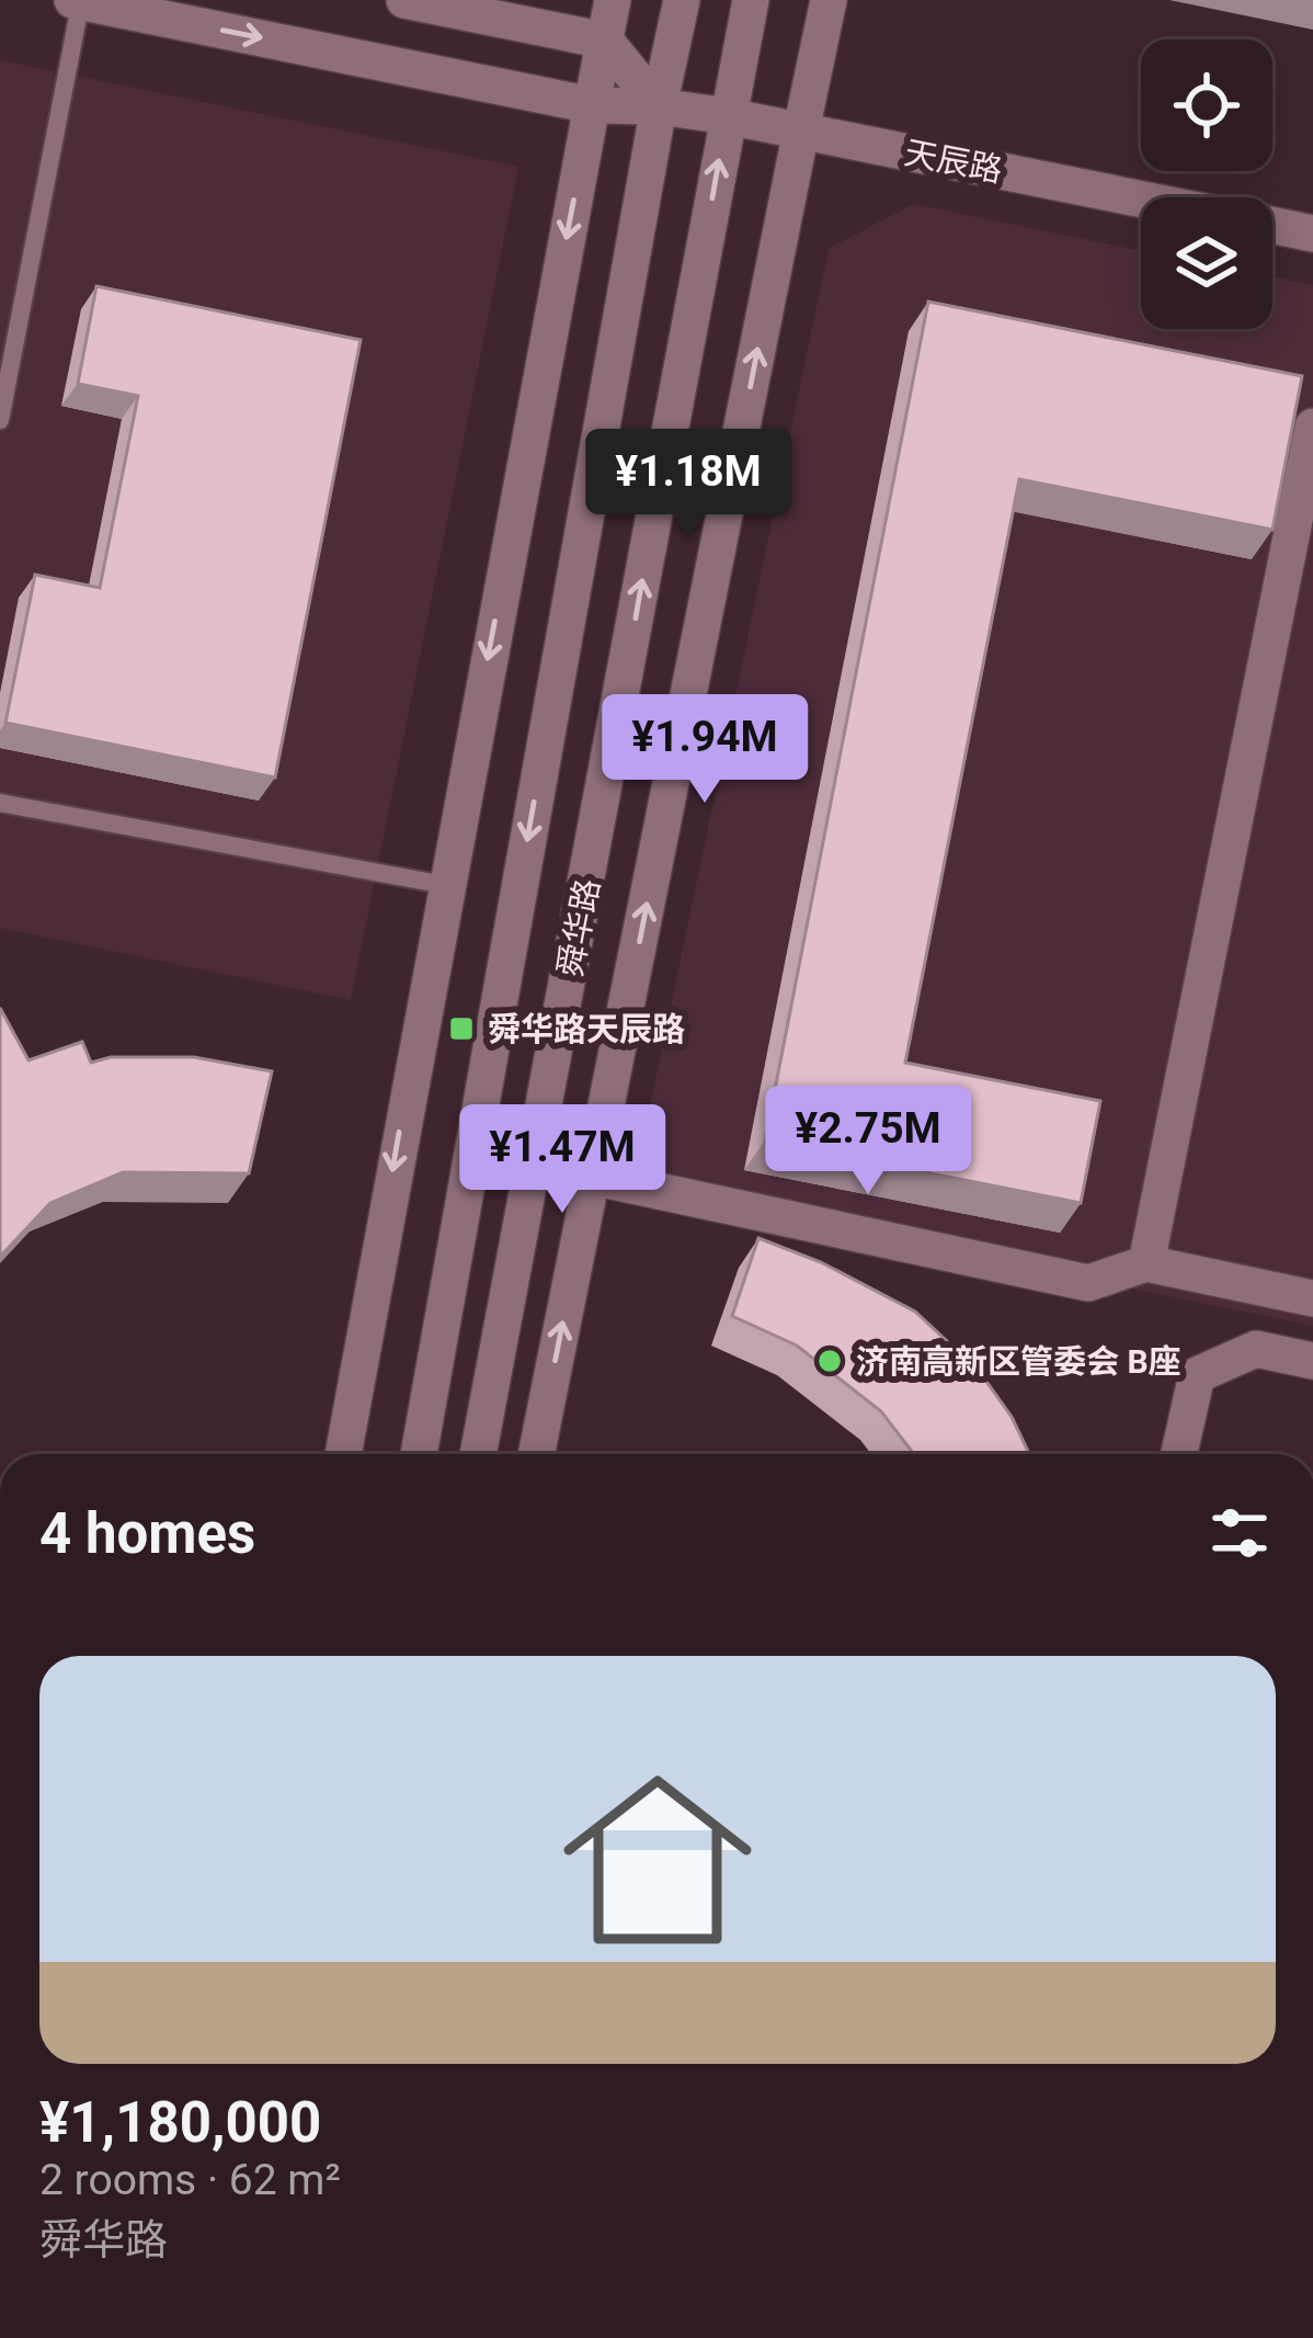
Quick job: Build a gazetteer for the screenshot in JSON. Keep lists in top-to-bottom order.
{
  "streets": {
    "main road": ["天辰路", "舜华路"]
  },
  "crossings": [
    ["天辰路", "舜华路"]
  ],
  "places": {
    "transit": ["舜华路天辰路"],
    "other": ["济南高新区管委会 B座"]
  },
  "page": {
    "price": [
      "¥1.18M",
      "¥1.94M",
      "¥2.75M",
      "¥1.47M"
    ],
    "heading": "4 homes",
    "list": [
      {
        "name": "¥1,180,000",
        "note": "2 rooms · 62 m² · 舜华路"
      }
    ]
  }
}
